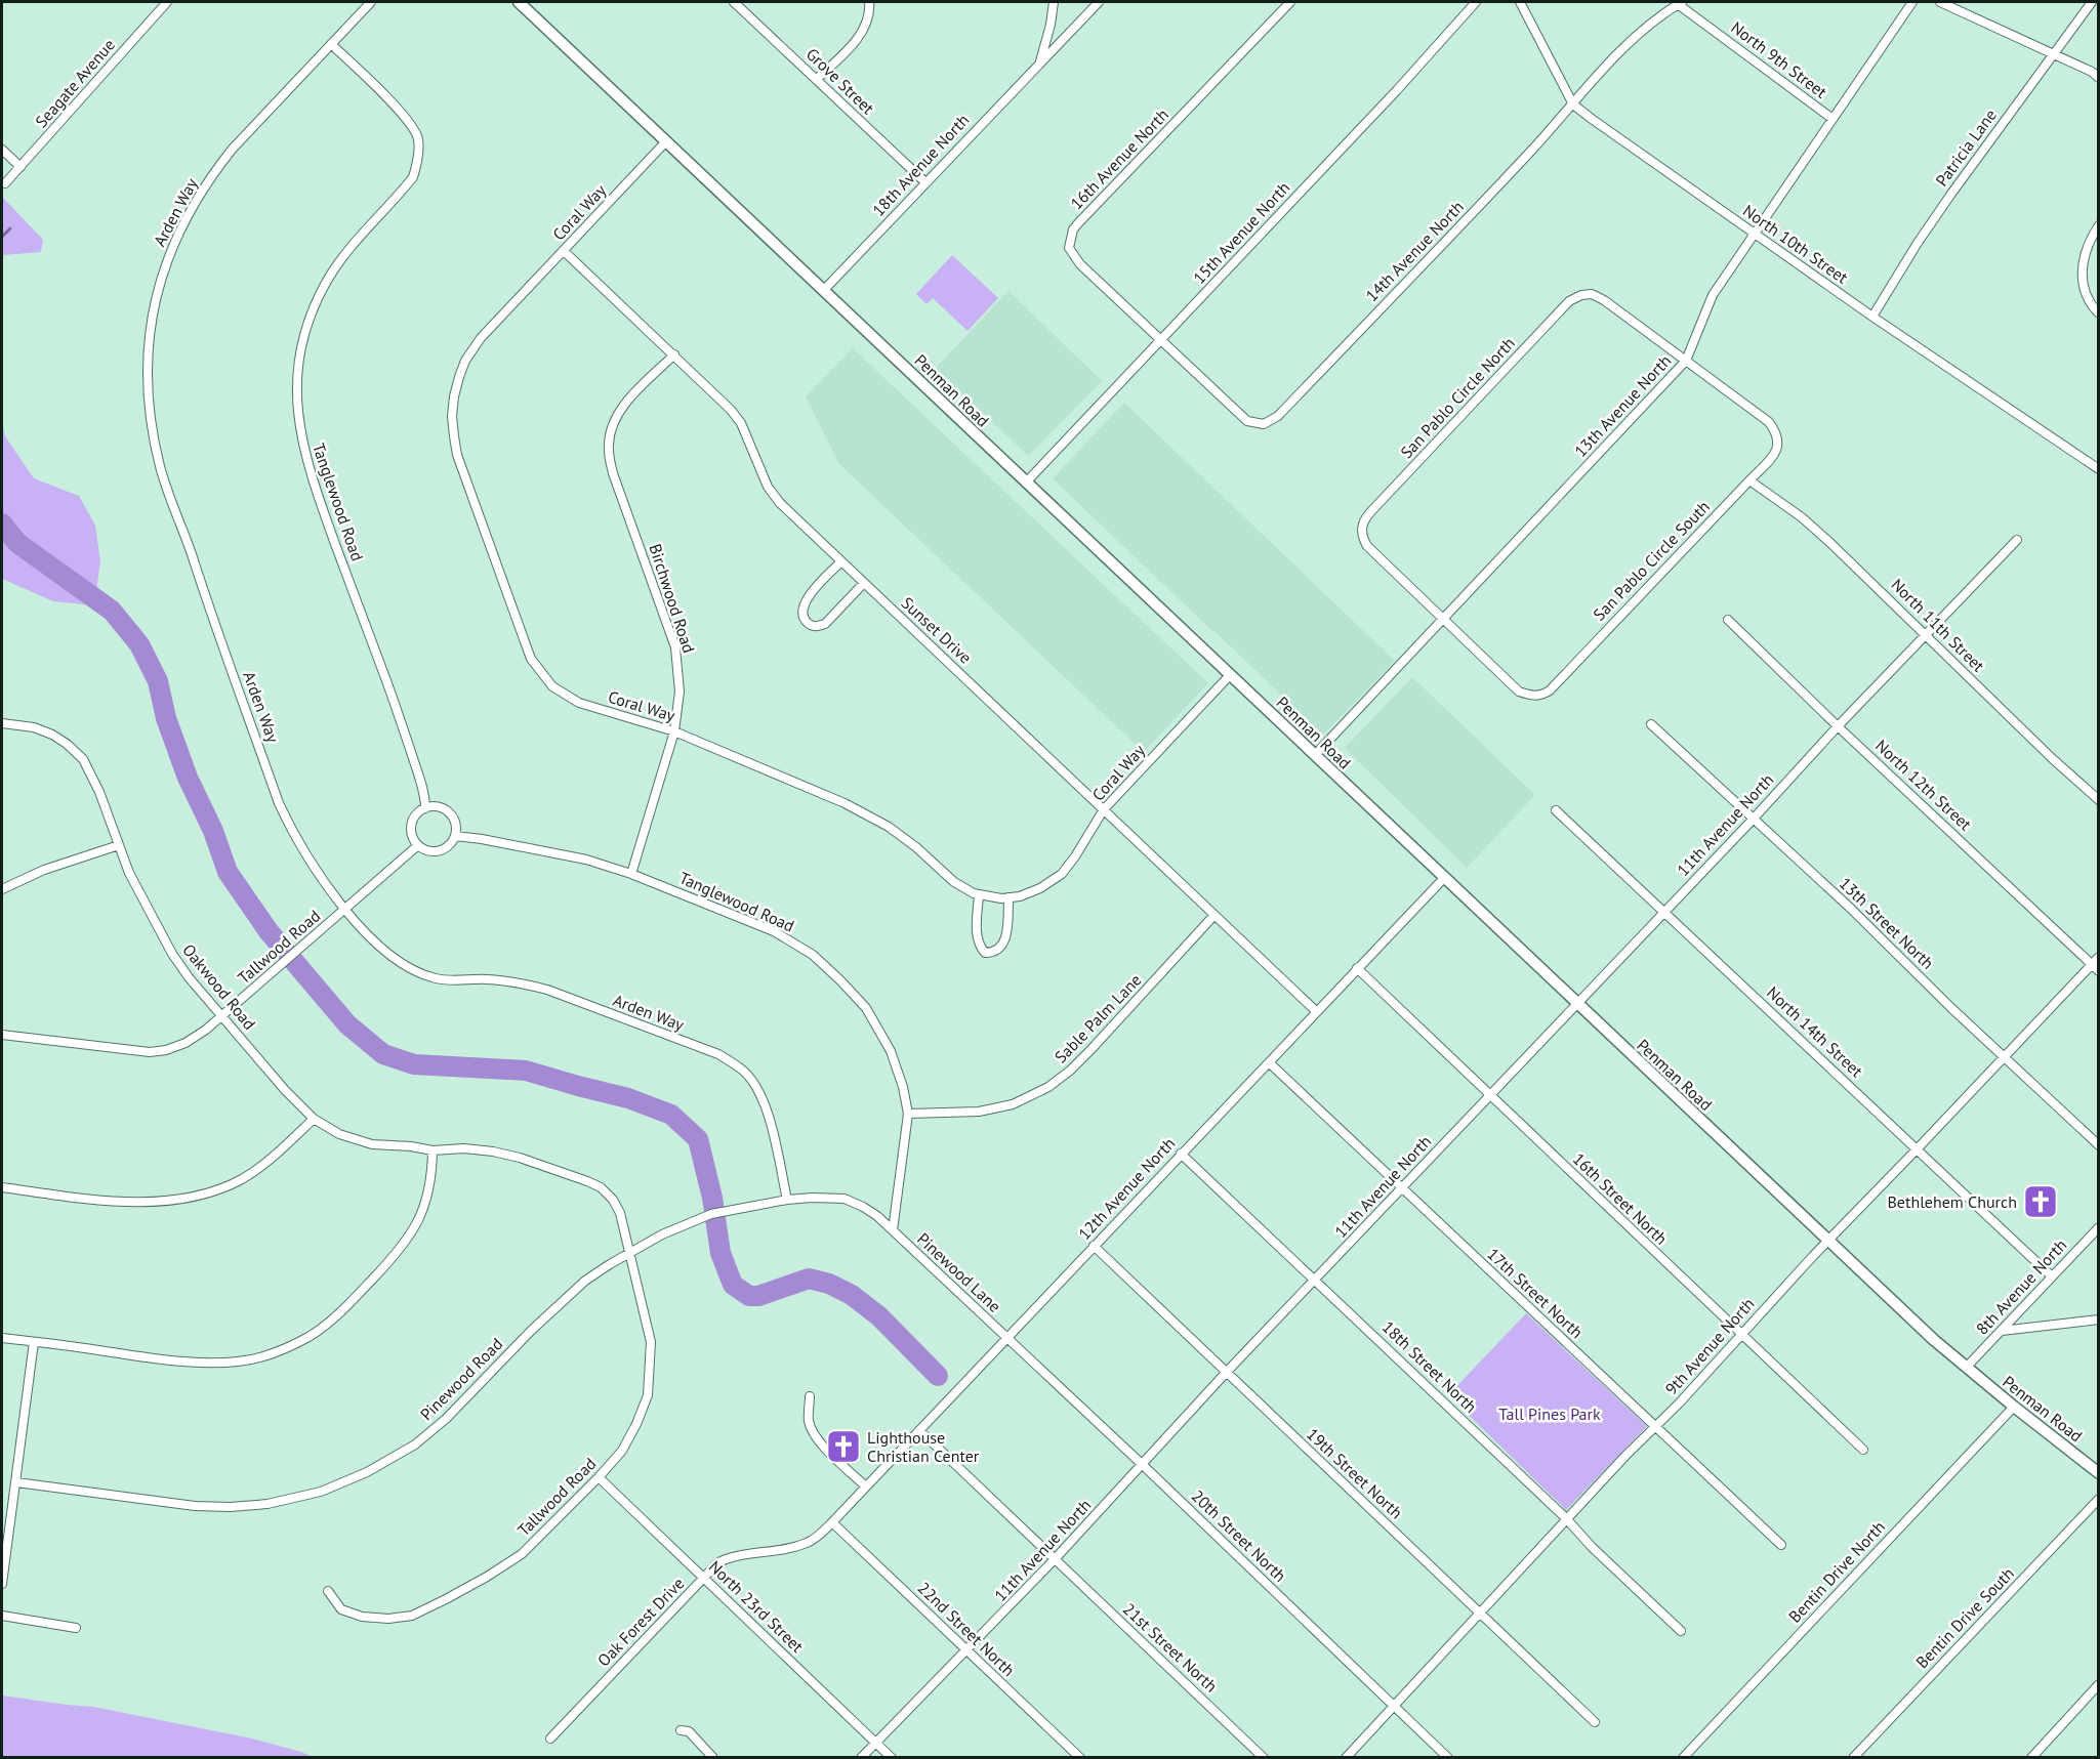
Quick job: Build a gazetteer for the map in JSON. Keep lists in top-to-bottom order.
{
  "streets": {
    "street": [
      "North 9th Street",
      "Grove Street",
      "Seagate Avenue",
      "Patricia Lane",
      "16th Avenue North",
      "18th Avenue North",
      "Arden Way",
      "Coral Way",
      "15th Avenue North",
      "North 10th Street",
      "14th Avenue North",
      "Penman Road",
      "San Pablo Circle North",
      "13th Avenue North",
      "Tanglewood Road",
      "San Pablo Circle South",
      "Birchwood Road",
      "North 11th Street",
      "Sunset Drive",
      "North 12th Street",
      "11th Avenue North",
      "13th Street North",
      "Tallwood Road",
      "Oakwood Road",
      "Sable Palm Lane",
      "North 14th Street",
      "12th Avenue North",
      "16th Street North",
      "Pinewood Lane",
      "8th Avenue North",
      "17th Street North",
      "9th Avenue North",
      "18th Street North",
      "Pinewood Road",
      "19th Street North",
      "20th Street North",
      "Bentin Drive North",
      "North 23rd Street",
      "Bentin Drive South",
      "Oak Forest Drive",
      "22nd Street North",
      "21st Street North"
    ]
  },
  "crossings": [
    ["North 9th Street", "14th Avenue North"],
    ["North 9th Street", "13th Avenue North"],
    ["Grove Street", "18th Avenue North"],
    ["Patricia Lane", "North 10th Street"],
    ["16th Avenue North", "15th Avenue North"],
    ["16th Avenue North", "14th Avenue North"],
    ["18th Avenue North", "Penman Road"],
    ["Arden Way", "Tanglewood Road"],
    ["Arden Way", "Tallwood Road"],
    ["Arden Way", "Pinewood Road"],
    ["Coral Way", "Penman Road"],
    ["Coral Way", "Birchwood Road"],
    ["Coral Way", "Sunset Drive"],
    ["15th Avenue North", "14th Avenue North"],
    ["15th Avenue North", "Penman Road"],
    ["North 10th Street", "14th Avenue North"],
    ["North 10th Street", "13th Avenue North"],
    ["Penman Road", "13th Avenue North"],
    ["Penman Road", "11th Avenue North"],
    ["Penman Road", "12th Avenue North"],
    ["Penman Road", "8th Avenue North"],
    ["Penman Road", "9th Avenue North"],
    ["Penman Road", "Bentin Drive North"],
    ["San Pablo Circle North", "13th Avenue North"],
    ["San Pablo Circle North", "San Pablo Circle South"],
    ["13th Avenue North", "San Pablo Circle South"],
    ["Tanglewood Road", "Birchwood Road"],
    ["Tanglewood Road", "Tallwood Road"],
    ["Tanglewood Road", "Sable Palm Lane"],
    ["Tanglewood Road", "Pinewood Lane"],
    ["Tanglewood Road", "Pinewood Road"],
    ["San Pablo Circle South", "North 11th Street"],
    ["Birchwood Road", "Sunset Drive"],
    ["North 11th Street", "11th Avenue North"],
    ["Sunset Drive", "Sable Palm Lane"],
    ["Sunset Drive", "12th Avenue North"],
    ["North 12th Street", "11th Avenue North"],
    ["North 12th Street", "9th Avenue North"],
    ["11th Avenue North", "13th Street North"],
    ["11th Avenue North", "North 14th Street"],
    ["11th Avenue North", "16th Street North"],
    ["11th Avenue North", "17th Street North"],
    ["11th Avenue North", "18th Street North"],
    ["11th Avenue North", "19th Street North"],
    ["11th Avenue North", "20th Street North"],
    ["11th Avenue North", "North 23rd Street"],
    ["11th Avenue North", "22nd Street North"],
    ["11th Avenue North", "21st Street North"],
    ["13th Street North", "9th Avenue North"],
    ["Tallwood Road", "Oakwood Road"],
    ["Tallwood Road", "Pinewood Road"],
    ["Tallwood Road", "North 23rd Street"],
    ["Oakwood Road", "Pinewood Road"],
    ["North 14th Street", "8th Avenue North"],
    ["North 14th Street", "9th Avenue North"],
    ["12th Avenue North", "16th Street North"],
    ["12th Avenue North", "Pinewood Lane"],
    ["12th Avenue North", "17th Street North"],
    ["12th Avenue North", "18th Street North"],
    ["12th Avenue North", "19th Street North"],
    ["12th Avenue North", "20th Street North"],
    ["12th Avenue North", "Oak Forest Drive"],
    ["12th Avenue North", "22nd Street North"],
    ["12th Avenue North", "21st Street North"],
    ["16th Street North", "9th Avenue North"],
    ["Pinewood Lane", "Pinewood Road"],
    ["Pinewood Lane", "20th Street North"],
    ["17th Street North", "9th Avenue North"],
    ["9th Avenue North", "18th Street North"],
    ["9th Avenue North", "19th Street North"],
    ["9th Avenue North", "20th Street North"],
    ["North 23rd Street", "Oak Forest Drive"],
    ["Oak Forest Drive", "22nd Street North"]
  ],
  "parks": ["Tall Pines Park"],
  "places": {
    "church": ["Bethlehem Church", "Lighthouse Christian Center"]
  }
}
